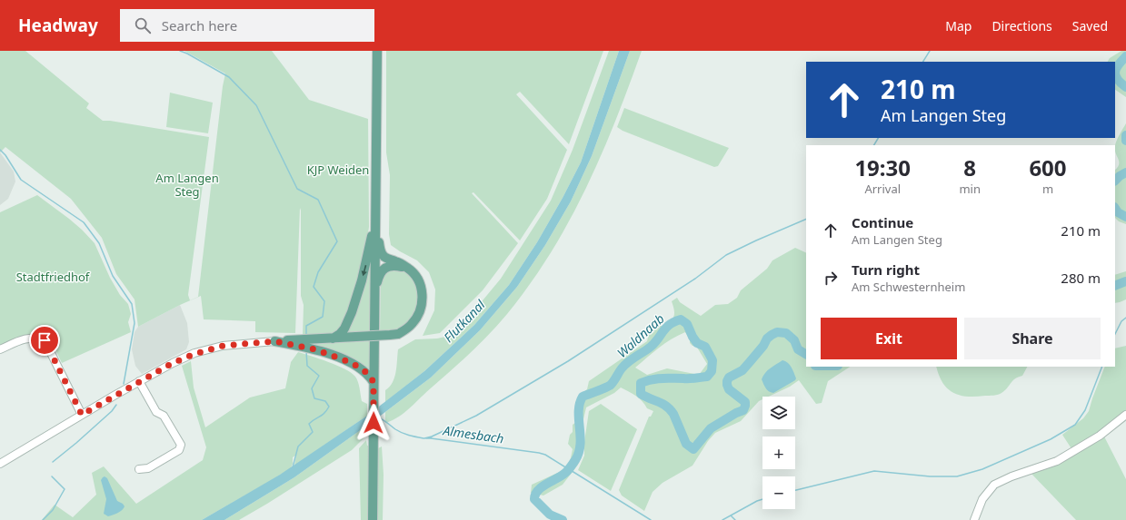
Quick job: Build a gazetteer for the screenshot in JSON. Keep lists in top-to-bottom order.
{
  "water": ["Flutkanal", "Waldnaab", "Almesbach"],
  "parks": ["KJP Weiden", "Am Langen Steg", "Stadtfriedhof"],
  "page": {
    "header": "Headway",
    "search": "Search here",
    "nav": ["Map", "Directions", "Saved"],
    "turn": ["210 m", "Am Langen Steg"],
    "eta": [
      "19:30",
      "Arrival",
      "8",
      "min",
      "600",
      "m"
    ],
    "list": [
      {
        "name": "Continue",
        "note": "Am Langen Steg",
        "value": "210 m"
      },
      {
        "name": "Turn right",
        "note": "Am Schwesternheim",
        "value": "280 m"
      }
    ],
    "buttons": ["Exit", "Share"],
    "map_buttons": ["+", "−"]
  }
}
